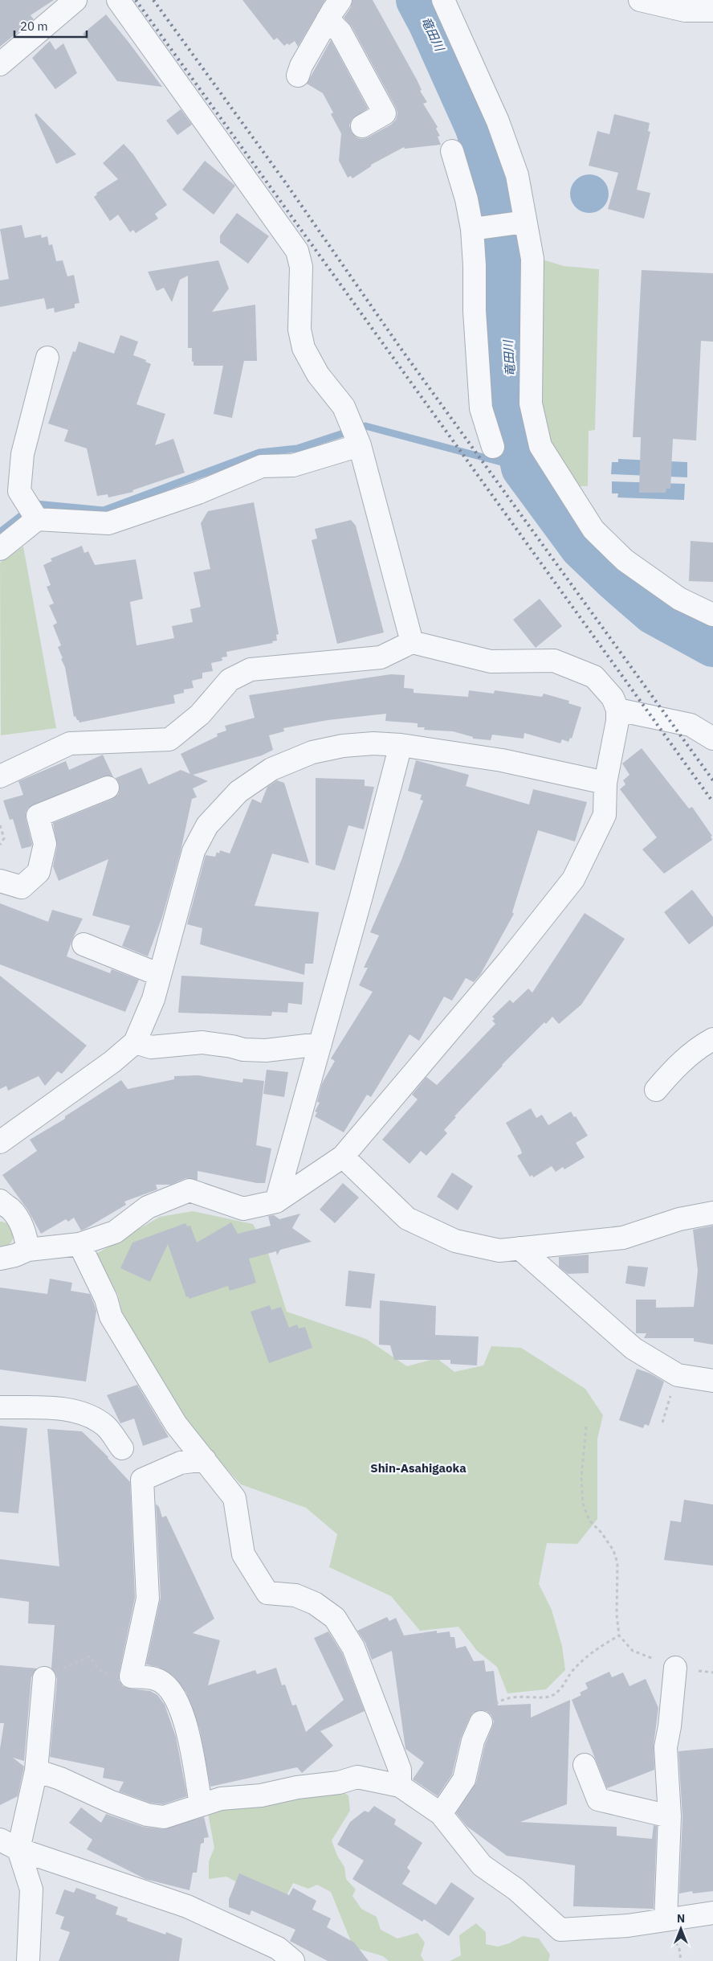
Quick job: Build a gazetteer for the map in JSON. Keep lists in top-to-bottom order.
{
  "districts": ["Shin-Asahigaoka"],
  "water": ["竜田川"],
  "scale_bar": "20 m",
  "north": "top"
}
